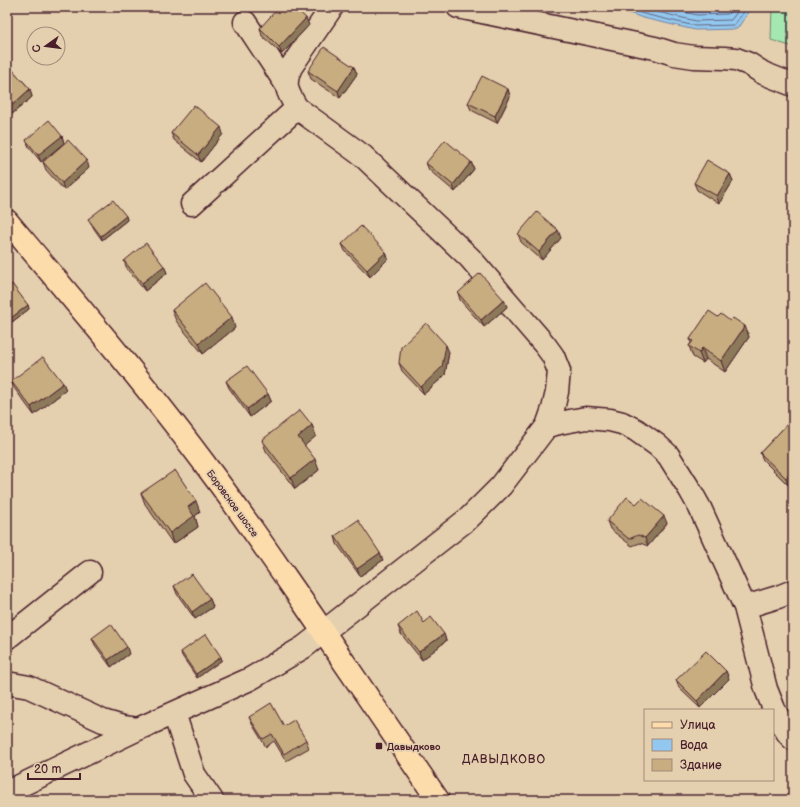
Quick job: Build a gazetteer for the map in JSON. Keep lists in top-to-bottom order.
{
  "streets": {
    "main road": ["Боровское шоссе"]
  },
  "districts": ["ДАВЫДКОВО"],
  "places": {
    "transit": ["Давыдково"]
  },
  "legend": ["Улица", "Вода", "Здание"],
  "scale_bar": "20 m",
  "north": "left"
}
